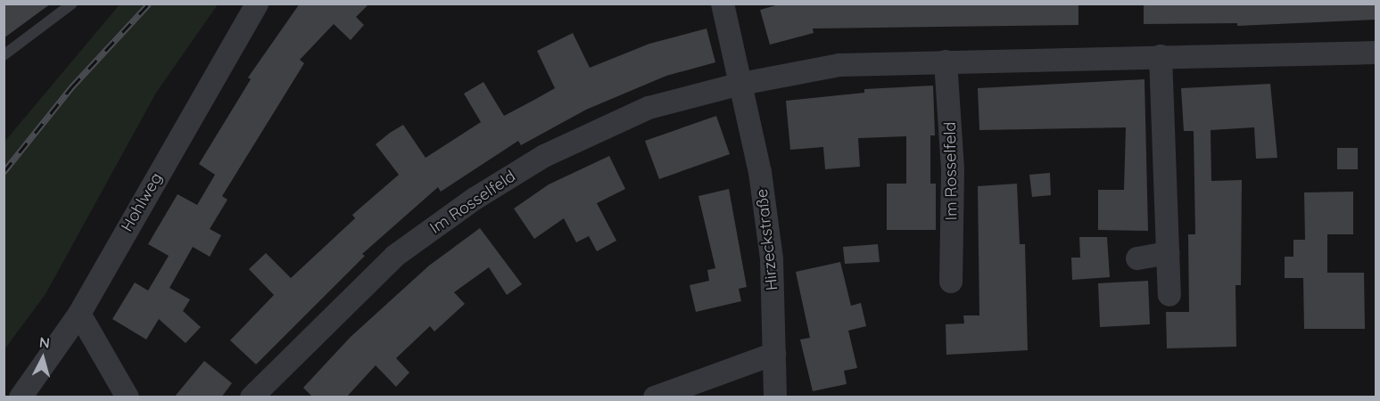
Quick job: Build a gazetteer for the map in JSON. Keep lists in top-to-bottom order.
{
  "streets": {
    "street": ["Im Rosselfeld", "Hohlweg", "Hirzeckstraße"]
  },
  "crossings": [
    ["Im Rosselfeld", "Hirzeckstraße"]
  ],
  "north": "top"
}
